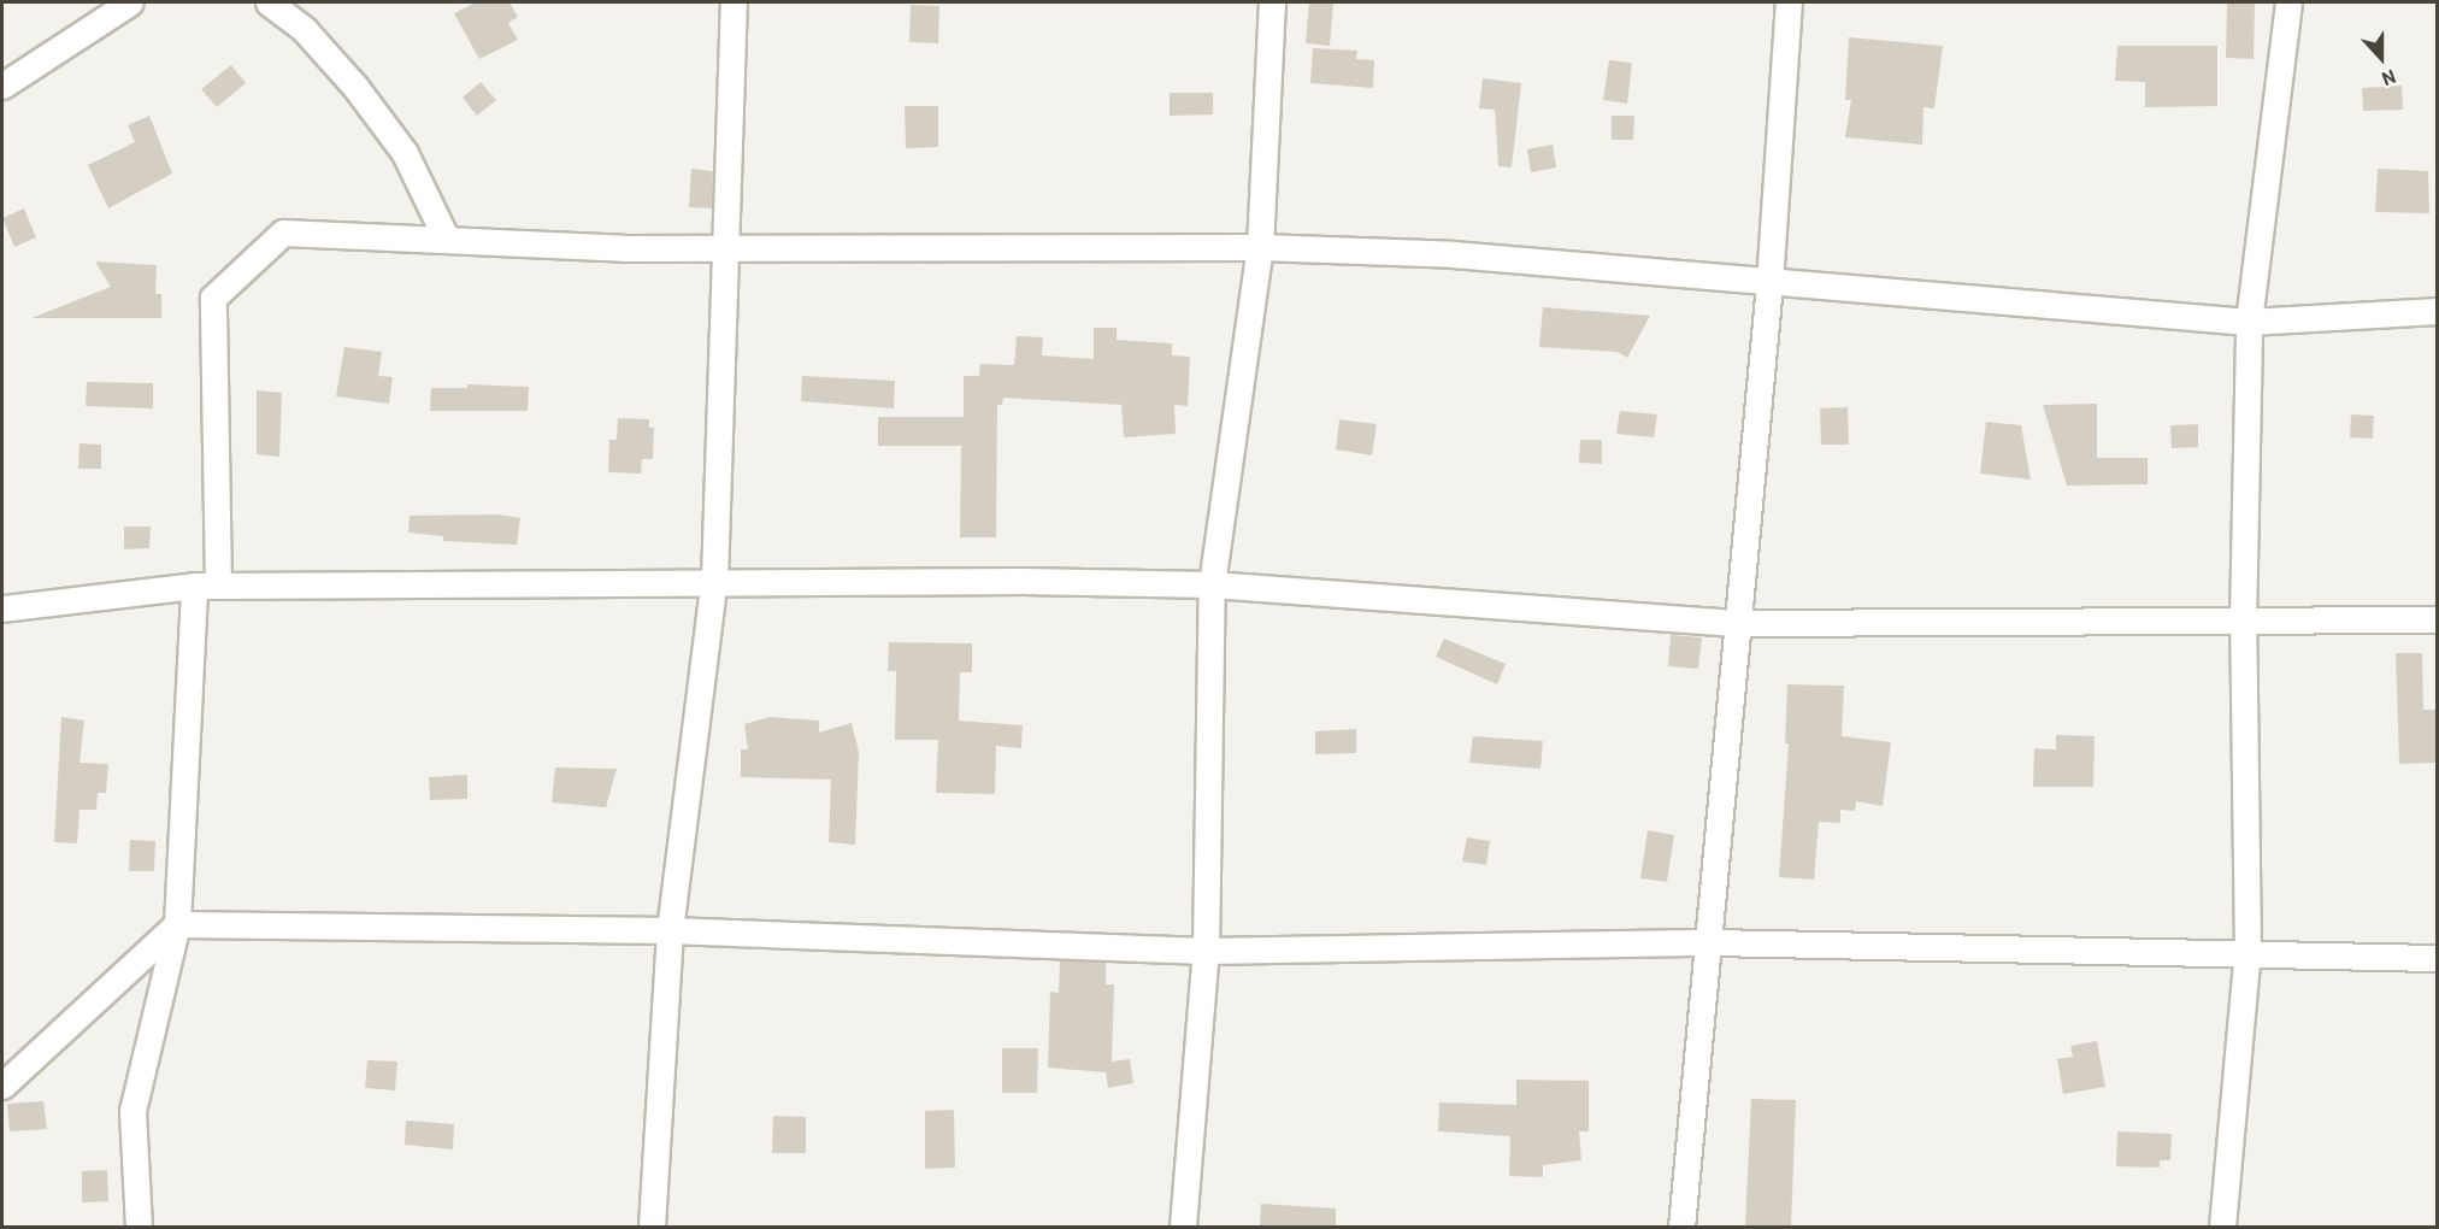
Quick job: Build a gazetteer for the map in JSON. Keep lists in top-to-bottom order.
{
  "north": "bottom"
}
